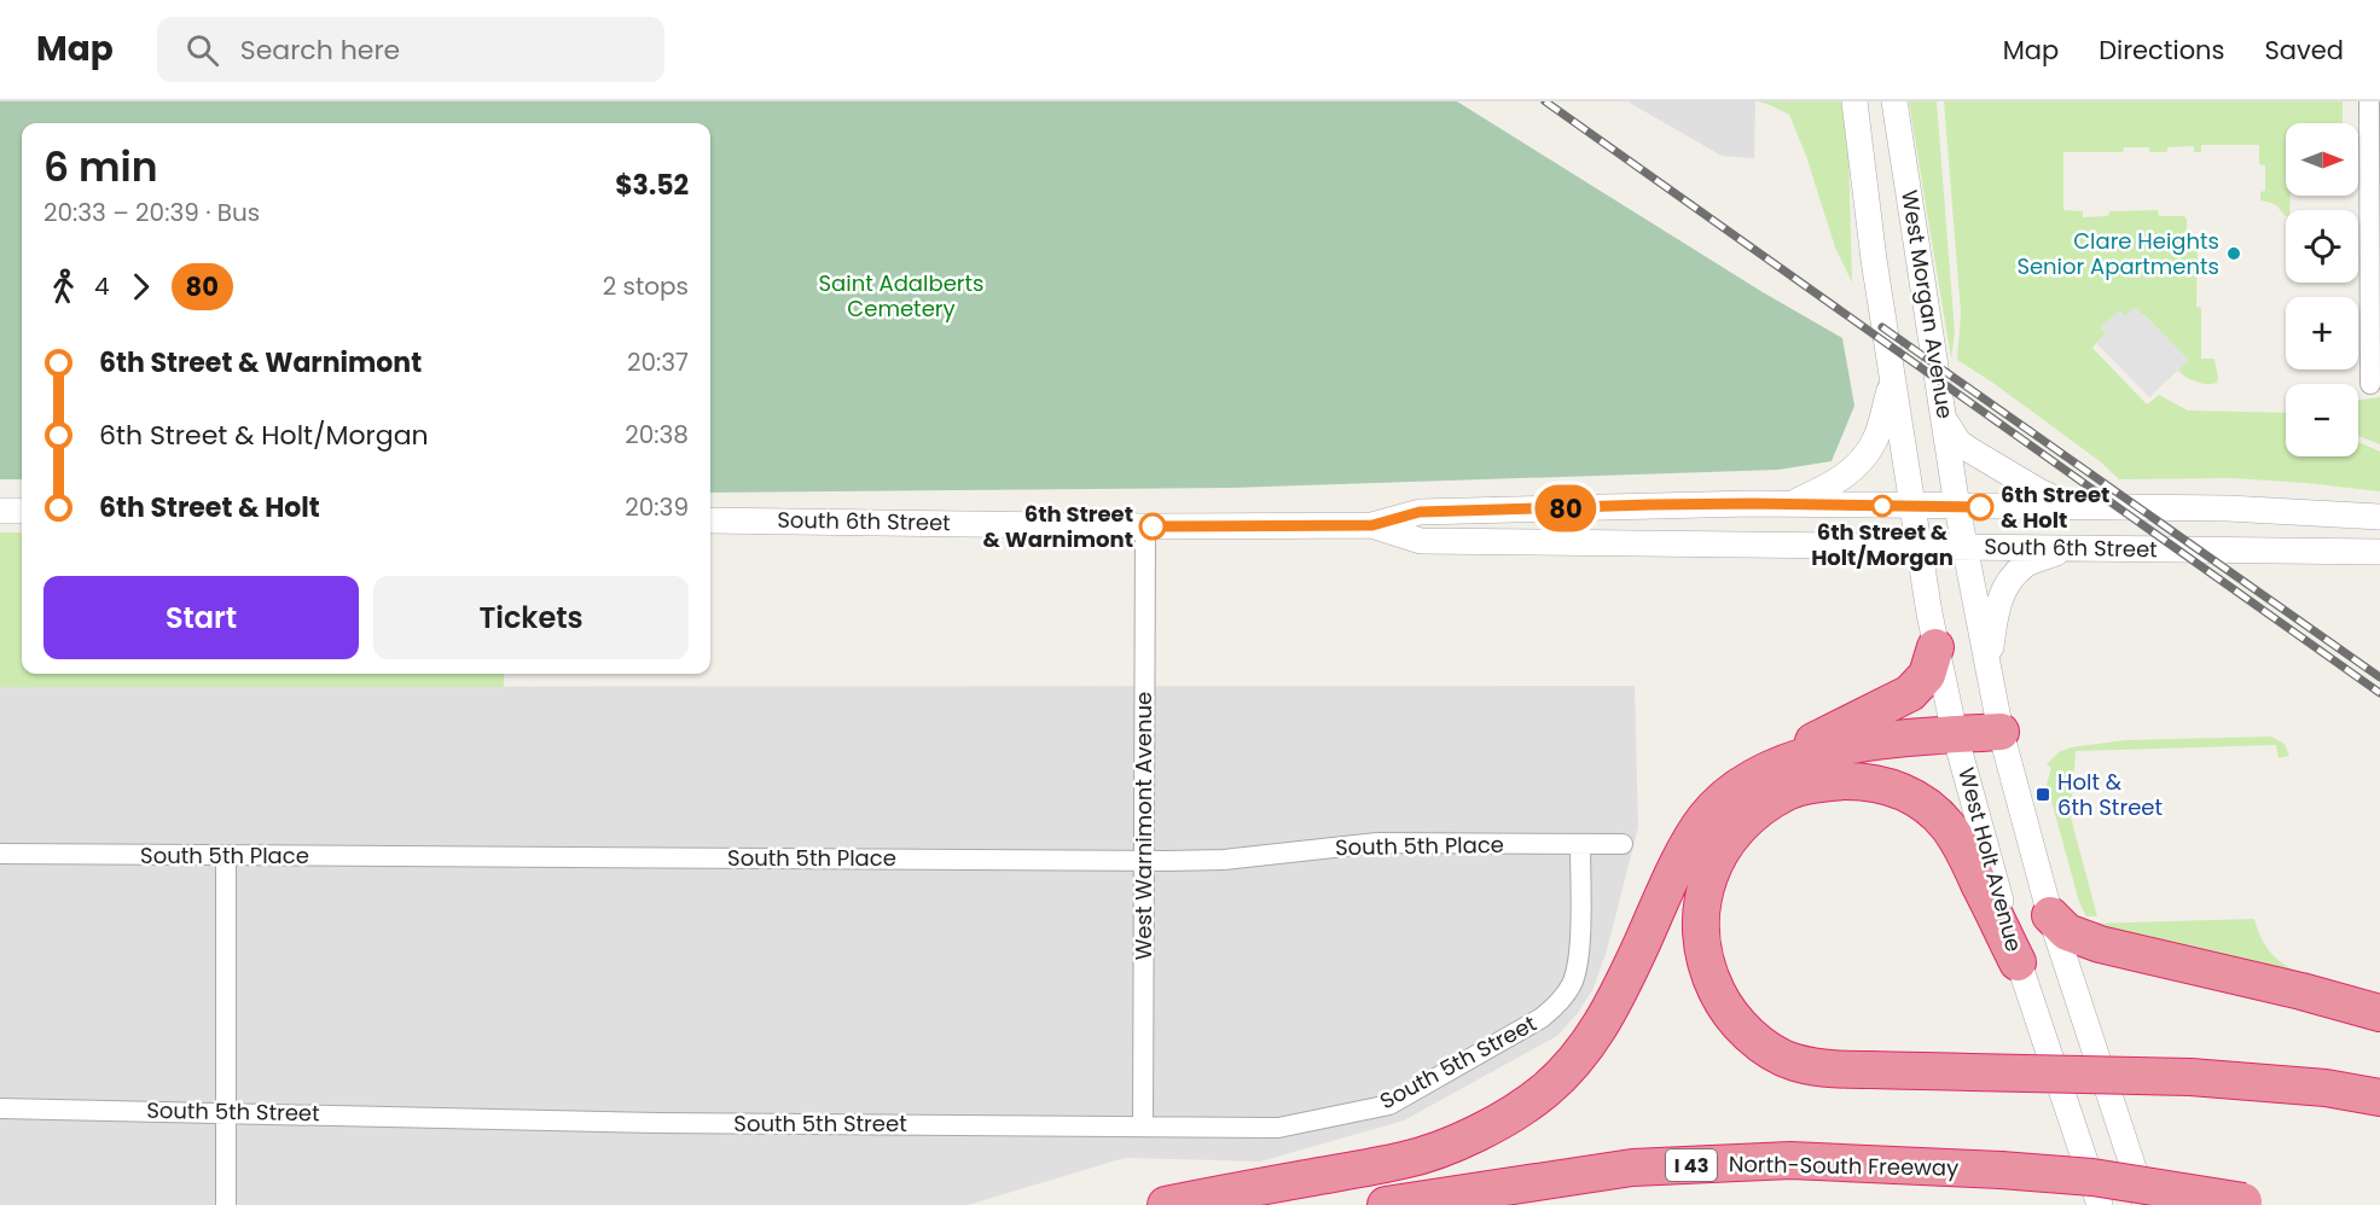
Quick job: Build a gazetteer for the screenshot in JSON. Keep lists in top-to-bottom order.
{
  "streets": {
    "highway": ["I 43", "North-South Freeway"],
    "street": [
      "West Morgan Avenue",
      "South 6th Street",
      "West Warnimont Avenue",
      "South 5th Place",
      "West Holt Avenue",
      "South 5th Street"
    ]
  },
  "crossings": [
    ["West Morgan Avenue", "South 6th Street"],
    ["West Morgan Avenue", "West Holt Avenue"],
    ["South 6th Street", "West Warnimont Avenue"],
    ["South 6th Street", "West Holt Avenue"],
    ["West Warnimont Avenue", "South 5th Place"],
    ["West Warnimont Avenue", "South 5th Street"],
    ["South 5th Place", "South 5th Street"]
  ],
  "parks": ["Saint Adalberts Cemetery"],
  "places": {
    "other": [
      "Clare Heights Senior Apartments",
      "6th Street & Holt/Morgan",
      "6th Street & Holt",
      "6th Street & Warnimont"
    ],
    "transit": ["Holt & 6th Street"]
  },
  "lines": ["bus line 80"],
  "north": "right",
  "page": {
    "header": "Map",
    "search": "Search here",
    "nav": ["Map", "Directions", "Saved"],
    "on_map": "80",
    "map_buttons": ["+", "−"],
    "heading": ["6 min", "20:33 – 20:39 · Bus", "$3.52"],
    "legs": ["4", "80", "2 stops"],
    "list": [
      {
        "name": "6th Street & Warnimont",
        "value": "20:37"
      },
      {
        "name": "6th Street & Holt/Morgan",
        "value": "20:38"
      },
      {
        "name": "6th Street & Holt",
        "value": "20:39"
      }
    ],
    "buttons": ["Start", "Tickets"]
  }
}
